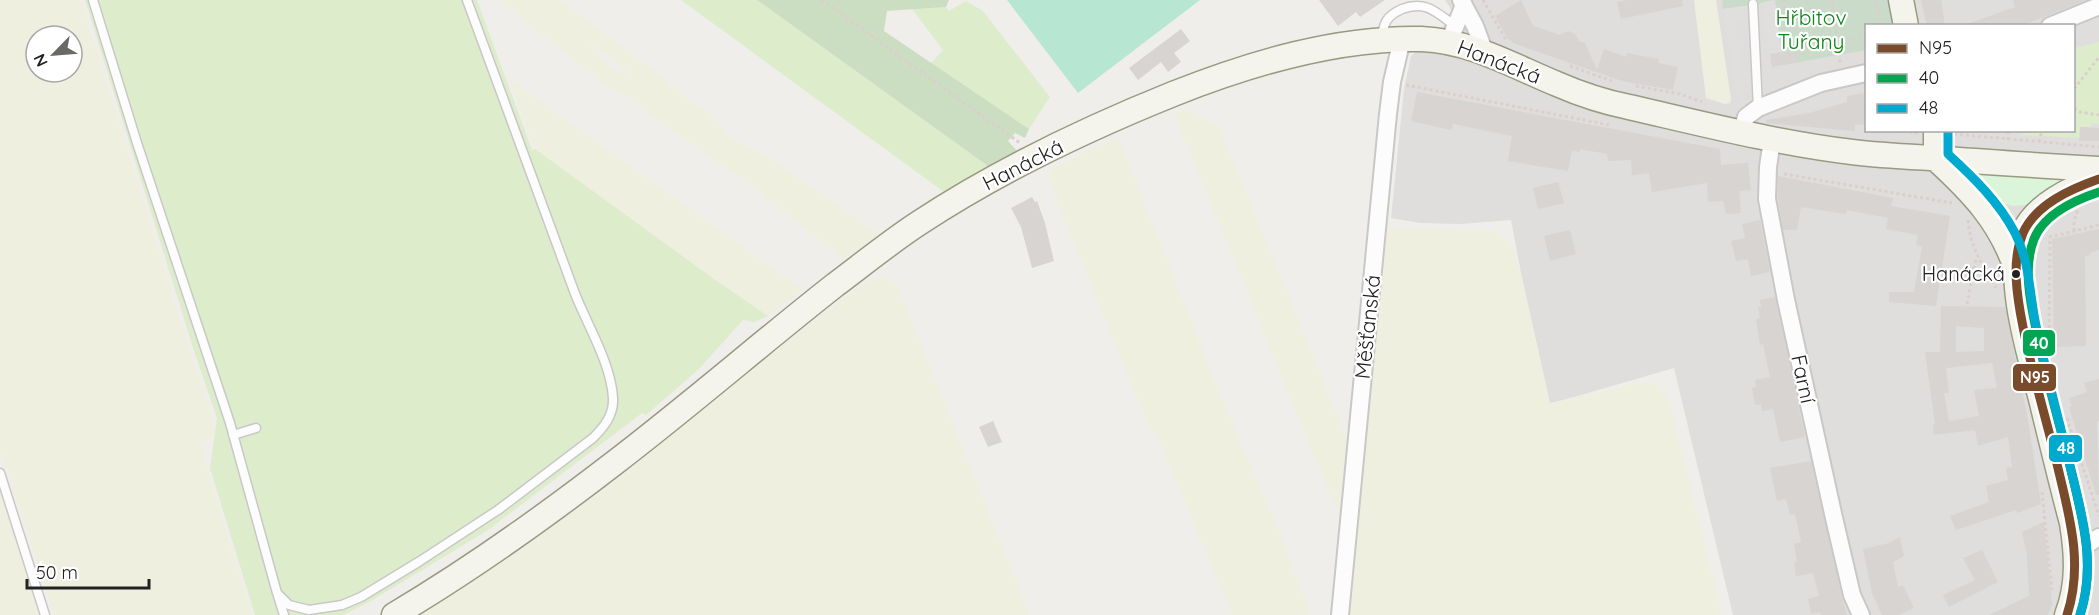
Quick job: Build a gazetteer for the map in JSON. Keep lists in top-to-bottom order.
{
  "streets": {
    "street": ["Hanácká", "Měšťanská", "Farní"]
  },
  "crossings": [
    ["Hanácká", "Měšťanská"],
    ["Hanácká", "Farní"]
  ],
  "parks": ["Hřbitov Tuřany"],
  "places": ["Hanácká"],
  "lines": ["transit line 48", "transit line N95", "transit line 40"],
  "legend": ["N95", "40", "48"],
  "scale_bar": "50 m",
  "north": "bottom left"
}
